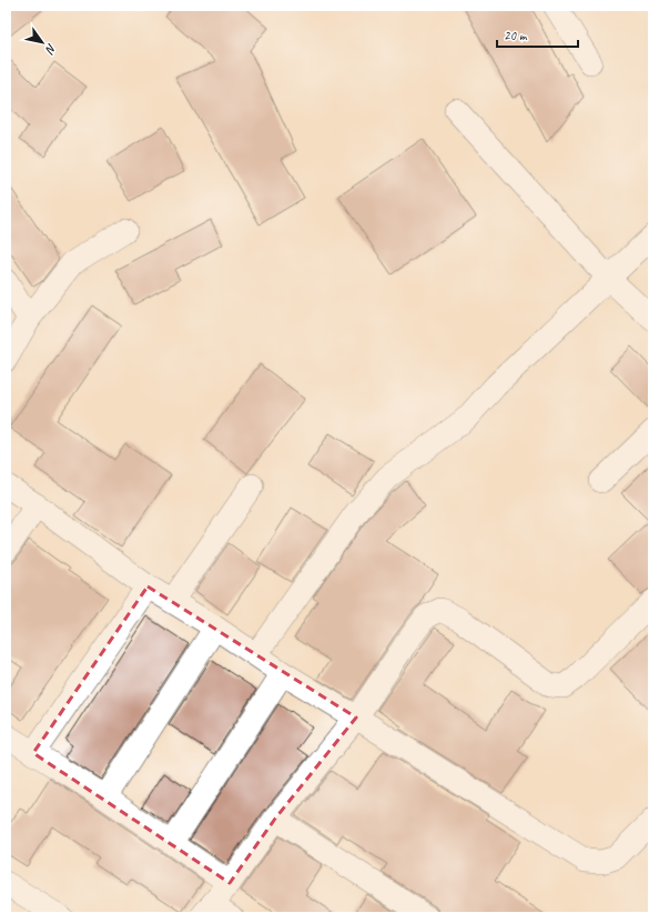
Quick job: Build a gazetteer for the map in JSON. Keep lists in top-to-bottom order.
{
  "scale_bar": "20 m",
  "north": "bottom right"
}
